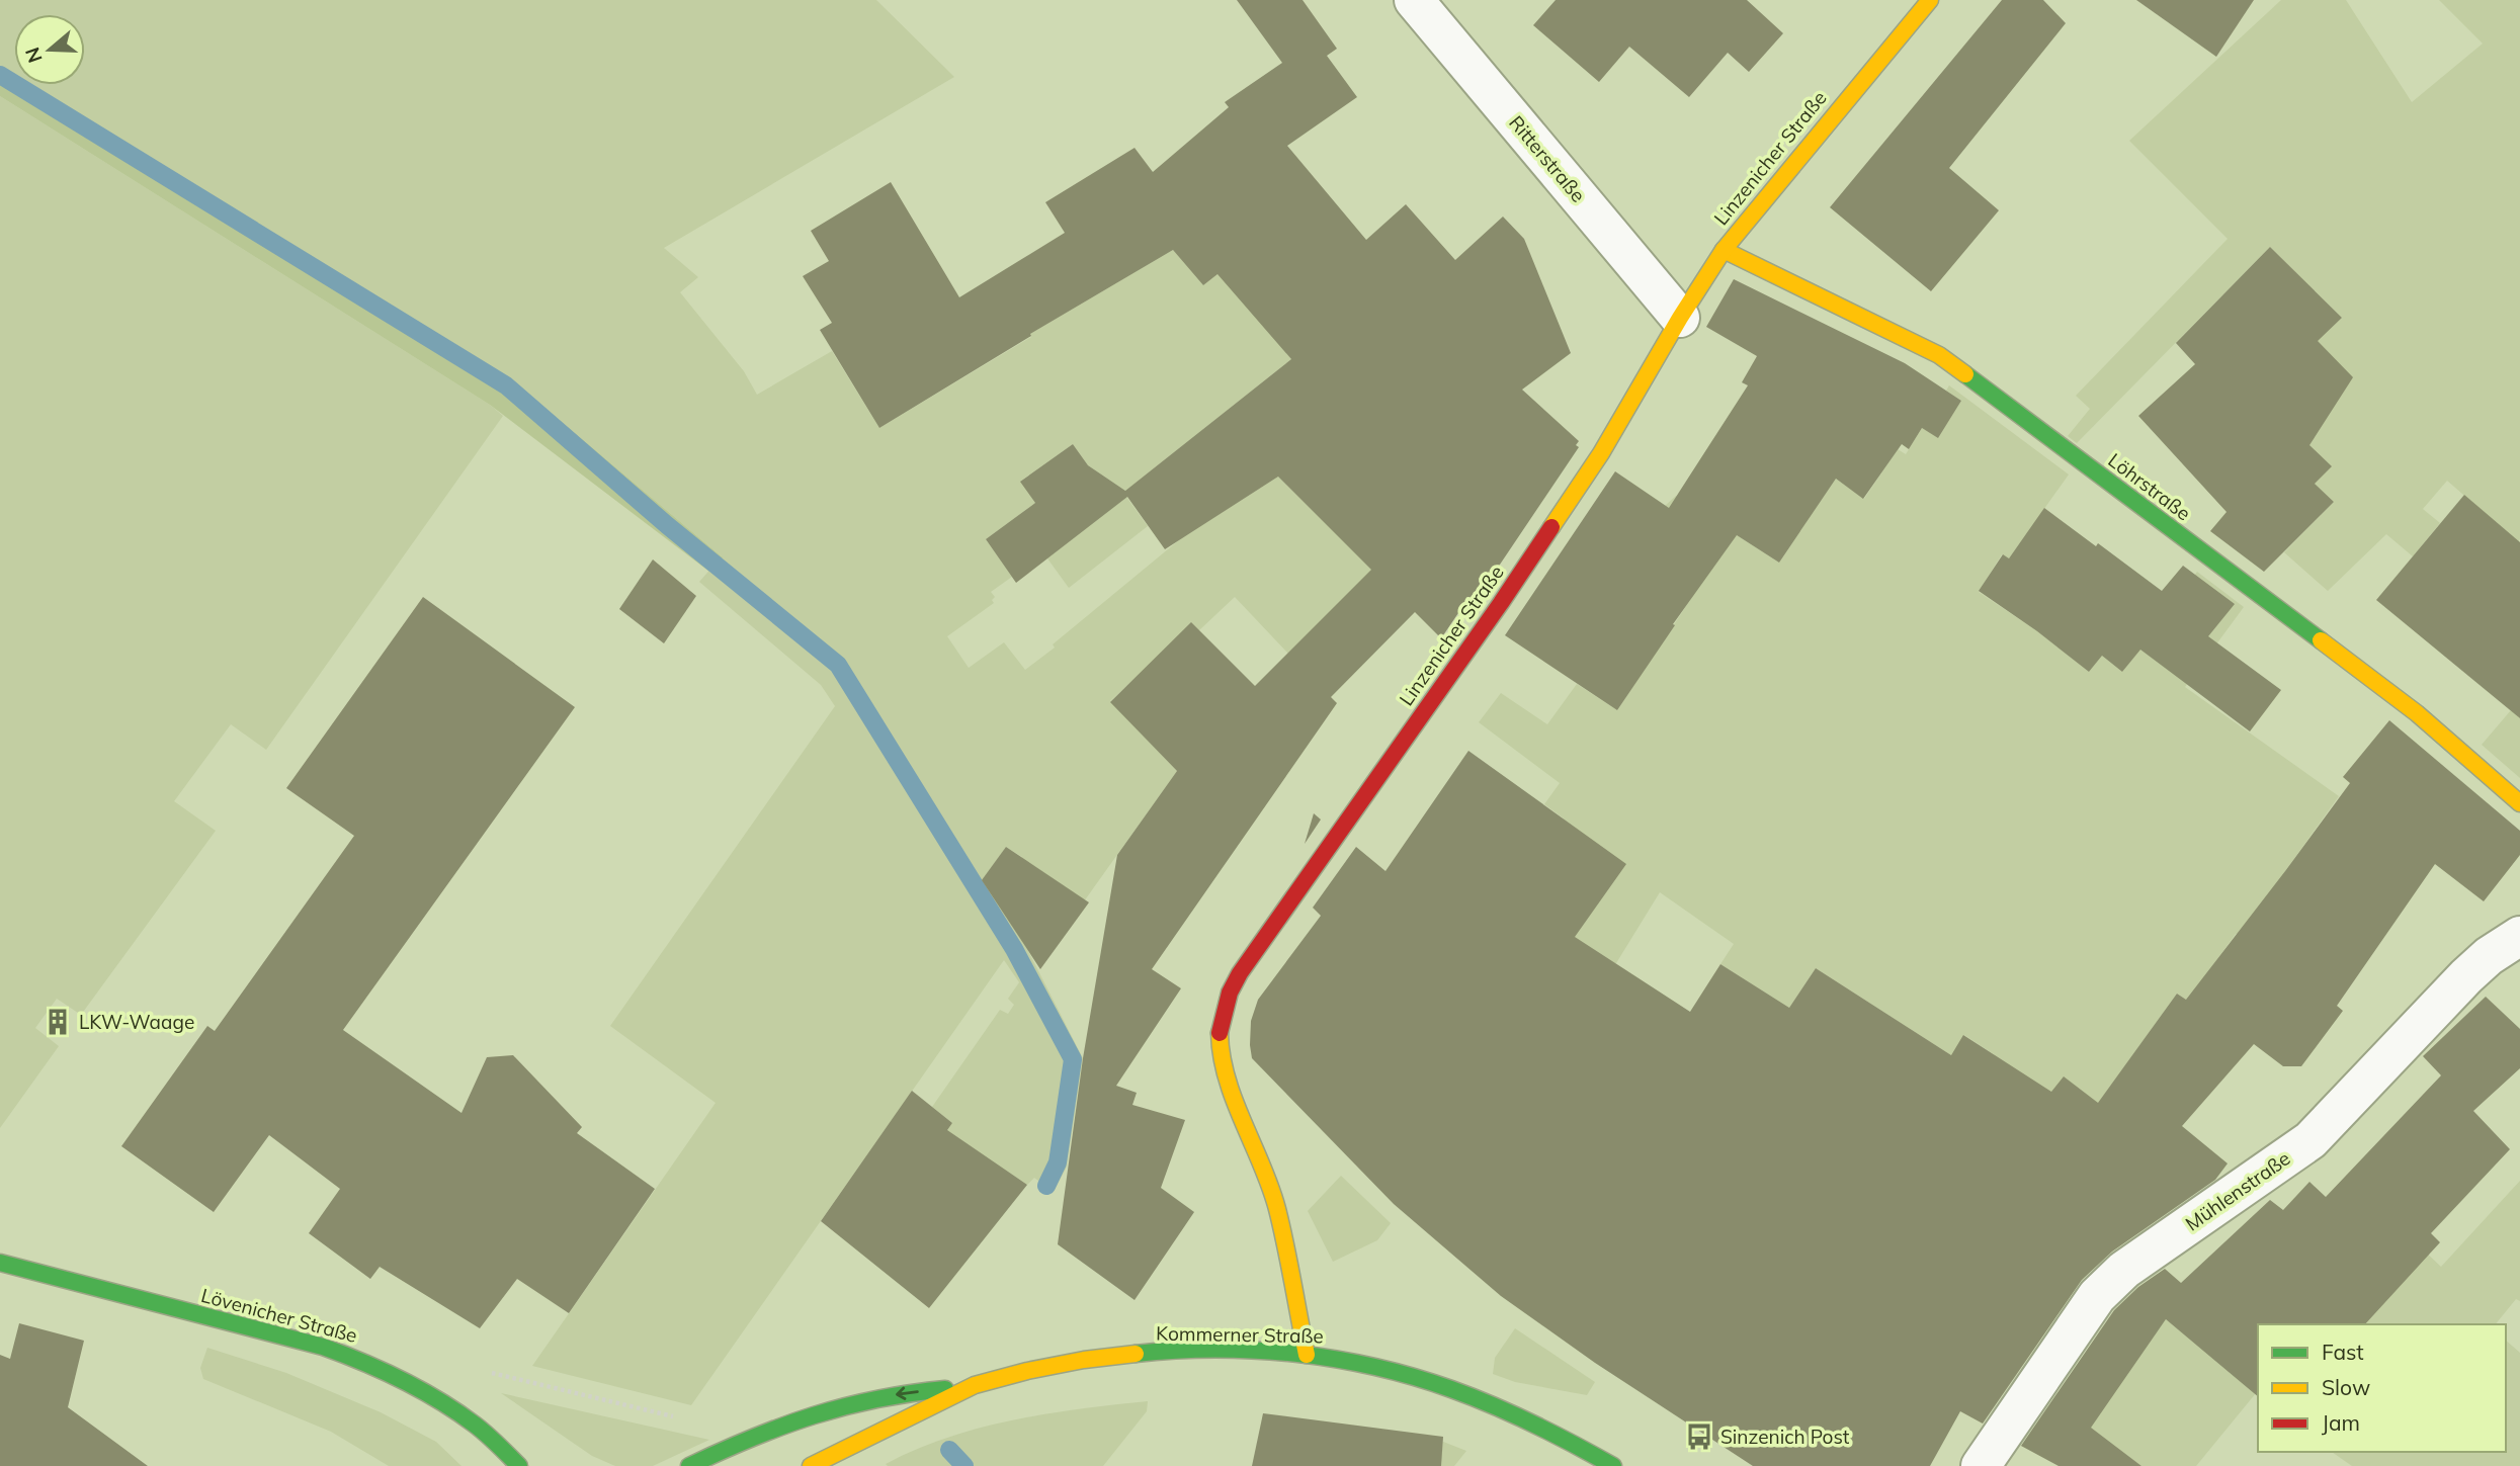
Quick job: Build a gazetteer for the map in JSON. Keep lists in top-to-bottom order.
{
  "streets": {
    "main road": [
      "Linzenicher Straße",
      "Löhrstraße",
      "Lövenicher Straße",
      "Kommerner Straße"
    ],
    "street": ["Ritterstraße", "Mühlenstraße"]
  },
  "crossings": [
    ["Linzenicher Straße", "Ritterstraße"],
    ["Linzenicher Straße", "Löhrstraße"],
    ["Linzenicher Straße", "Kommerner Straße"]
  ],
  "places": {
    "building": ["LKW-Waage"],
    "bus stop": ["Sinzenich Post"]
  },
  "legend": ["Fast", "Slow", "Jam"],
  "north": "left"
}
